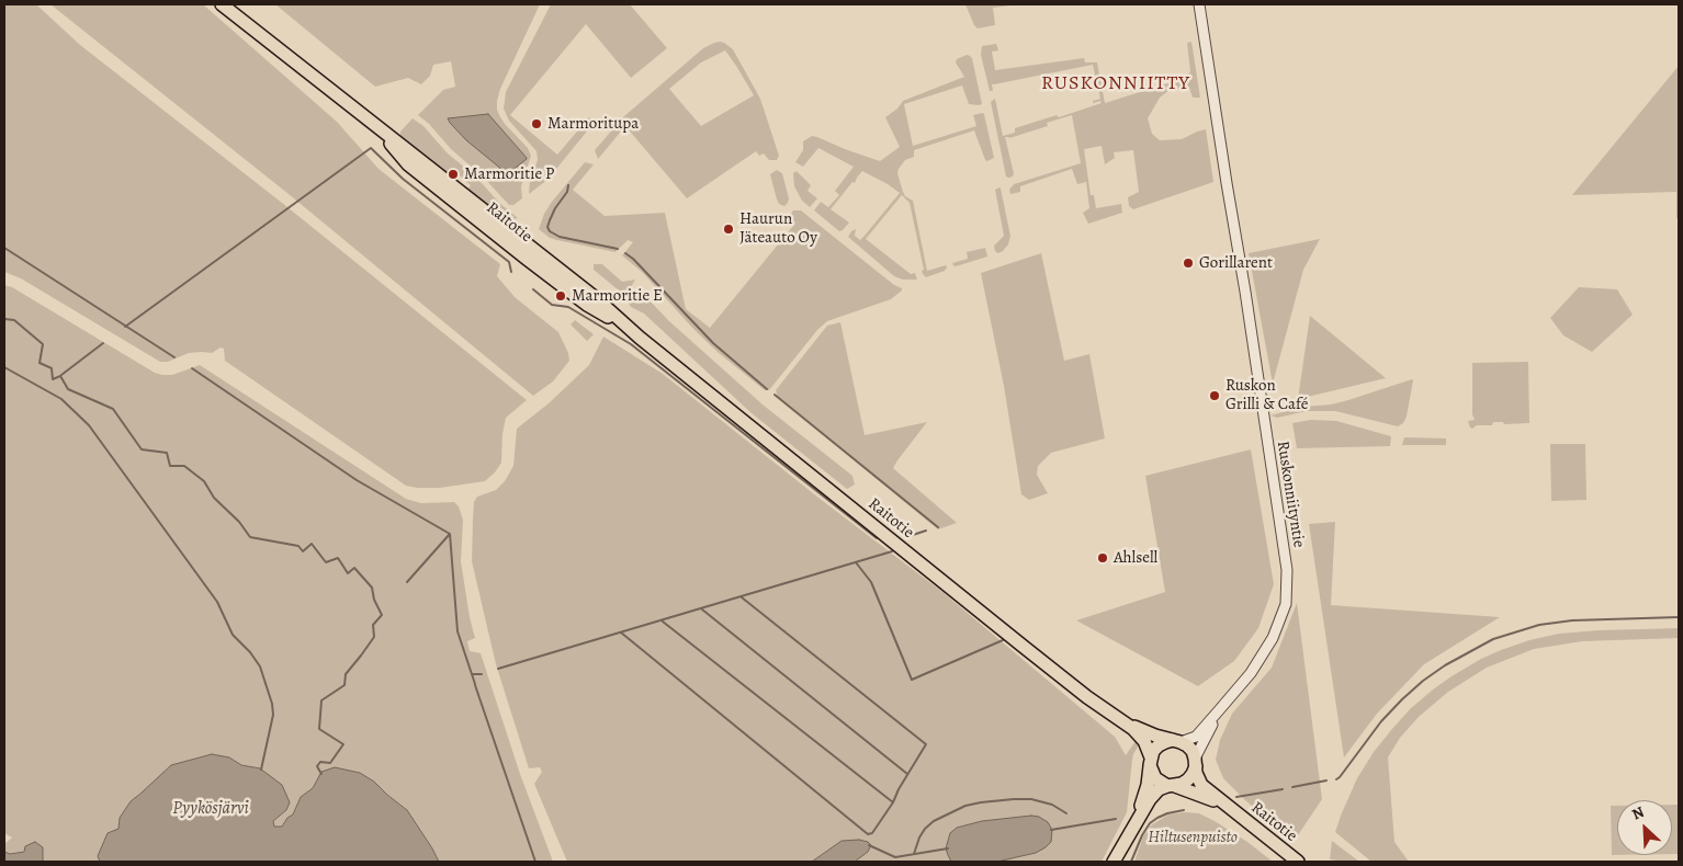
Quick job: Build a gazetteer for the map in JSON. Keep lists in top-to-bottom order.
{
  "streets": {
    "main road": ["Raitotie"],
    "street": ["Ruskonniityntie"]
  },
  "crossings": [
    ["Raitotie", "Ruskonniityntie"]
  ],
  "districts": ["RUSKONNIITTY"],
  "water": ["Pyykösjärvi"],
  "parks": ["Hiltusenpuisto"],
  "places": [
    "Marmoritupa",
    "Marmoritie P",
    "Haurun Jäteauto Oy",
    "Gorillarent",
    "Marmoritie E",
    "Ruskon Grilli & Café",
    "Ahlsell"
  ],
  "north": "top left"
}
